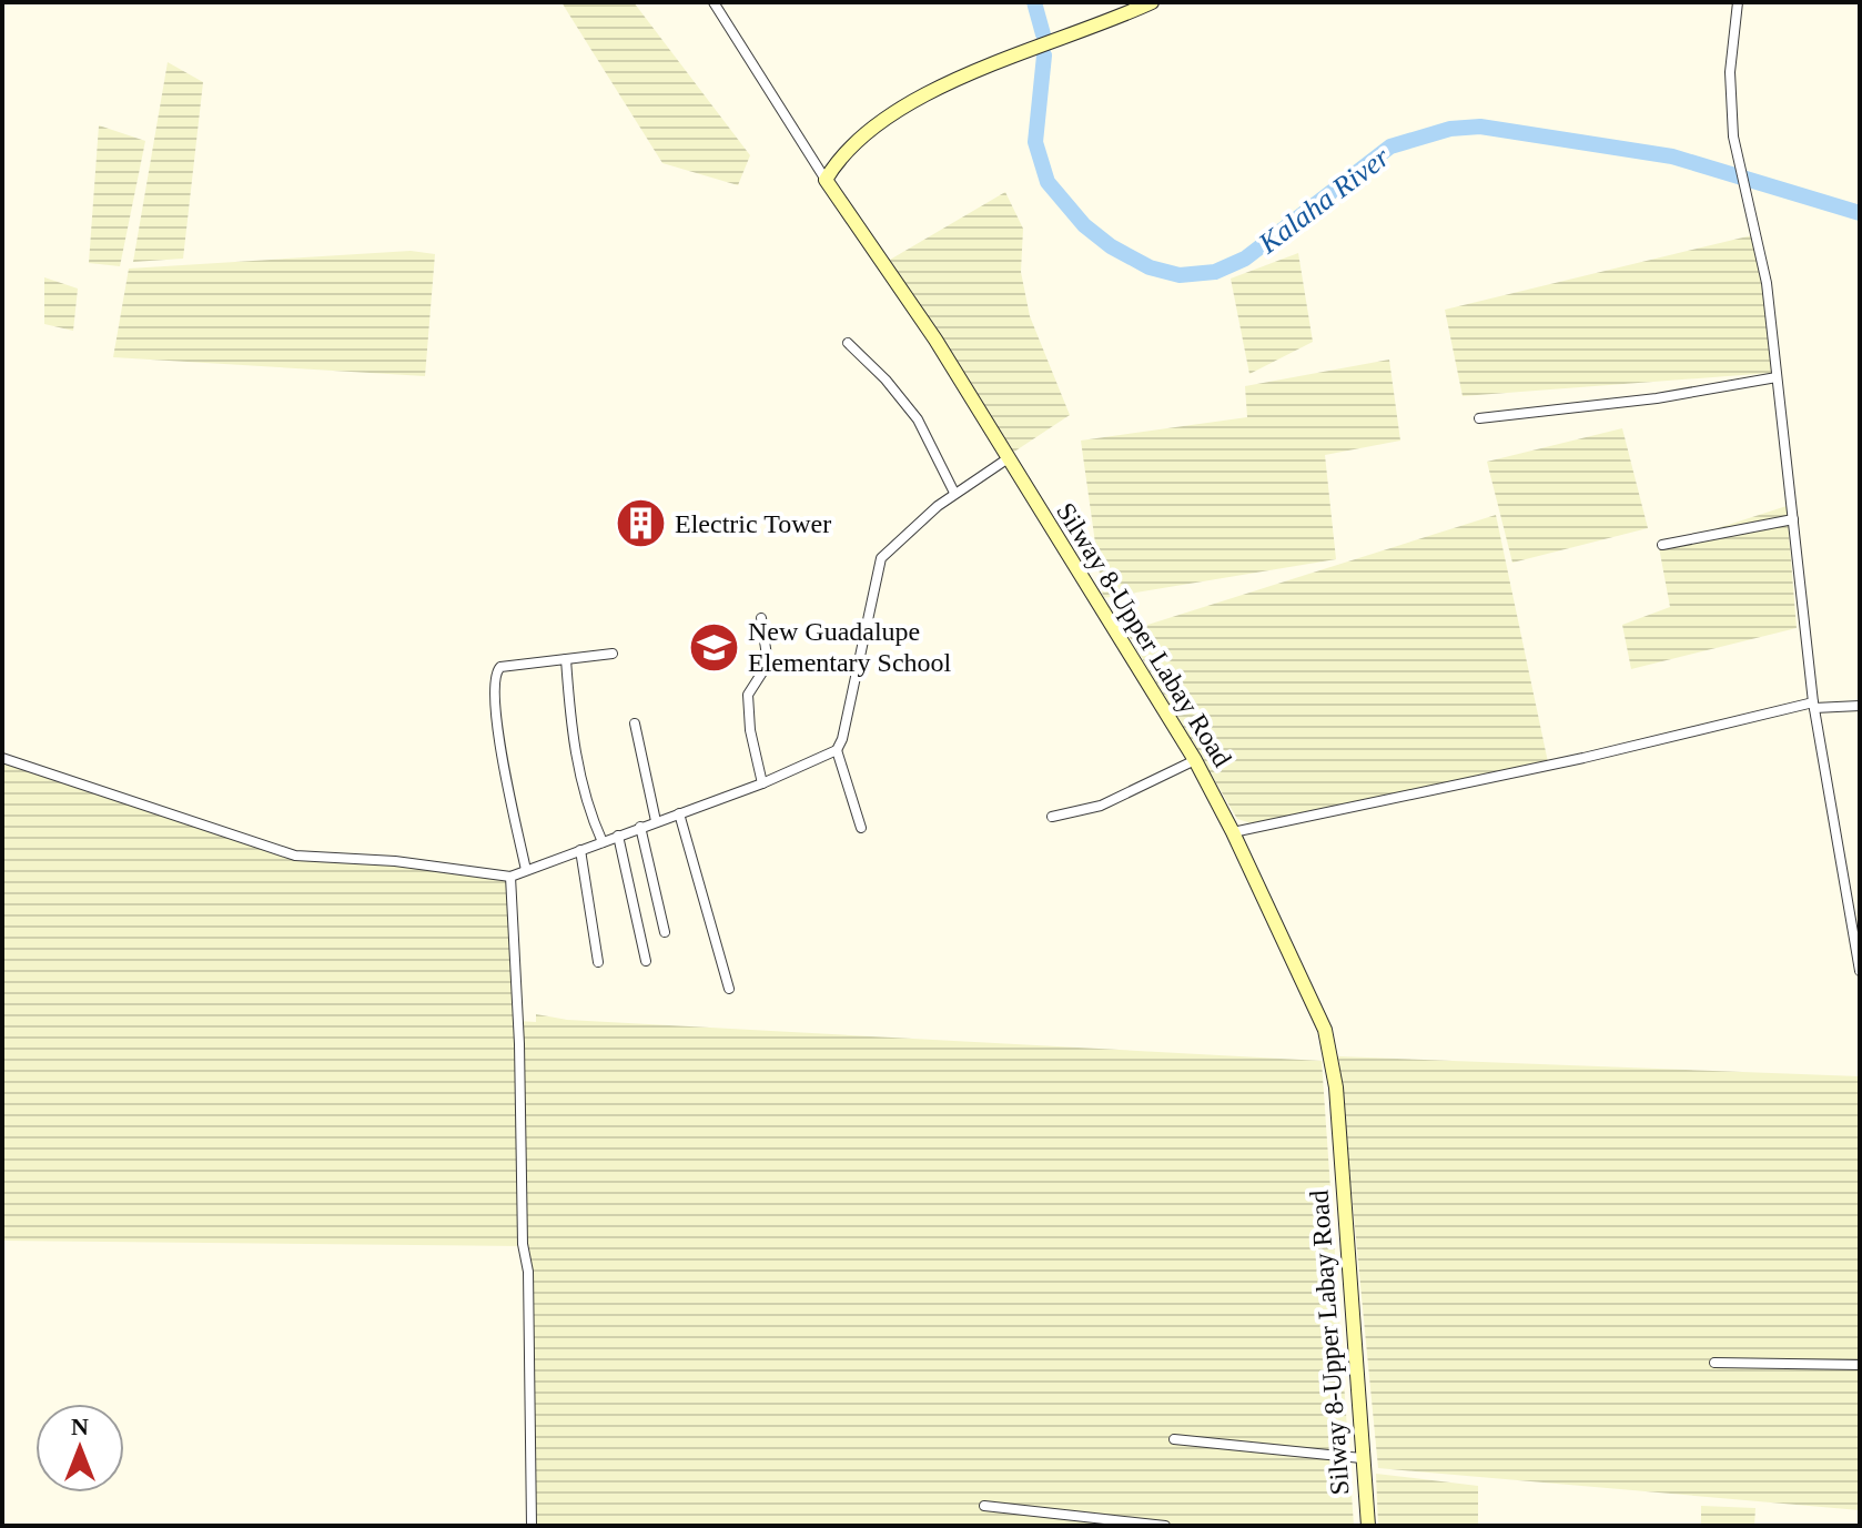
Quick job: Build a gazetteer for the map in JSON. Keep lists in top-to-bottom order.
{
  "streets": {
    "main road": ["Silway 8-Upper Labay Road"]
  },
  "water": ["Kalaha River"],
  "places": {
    "building": ["Electric Tower"],
    "school or university": ["New Guadalupe Elementary School"]
  },
  "north": "top"
}
